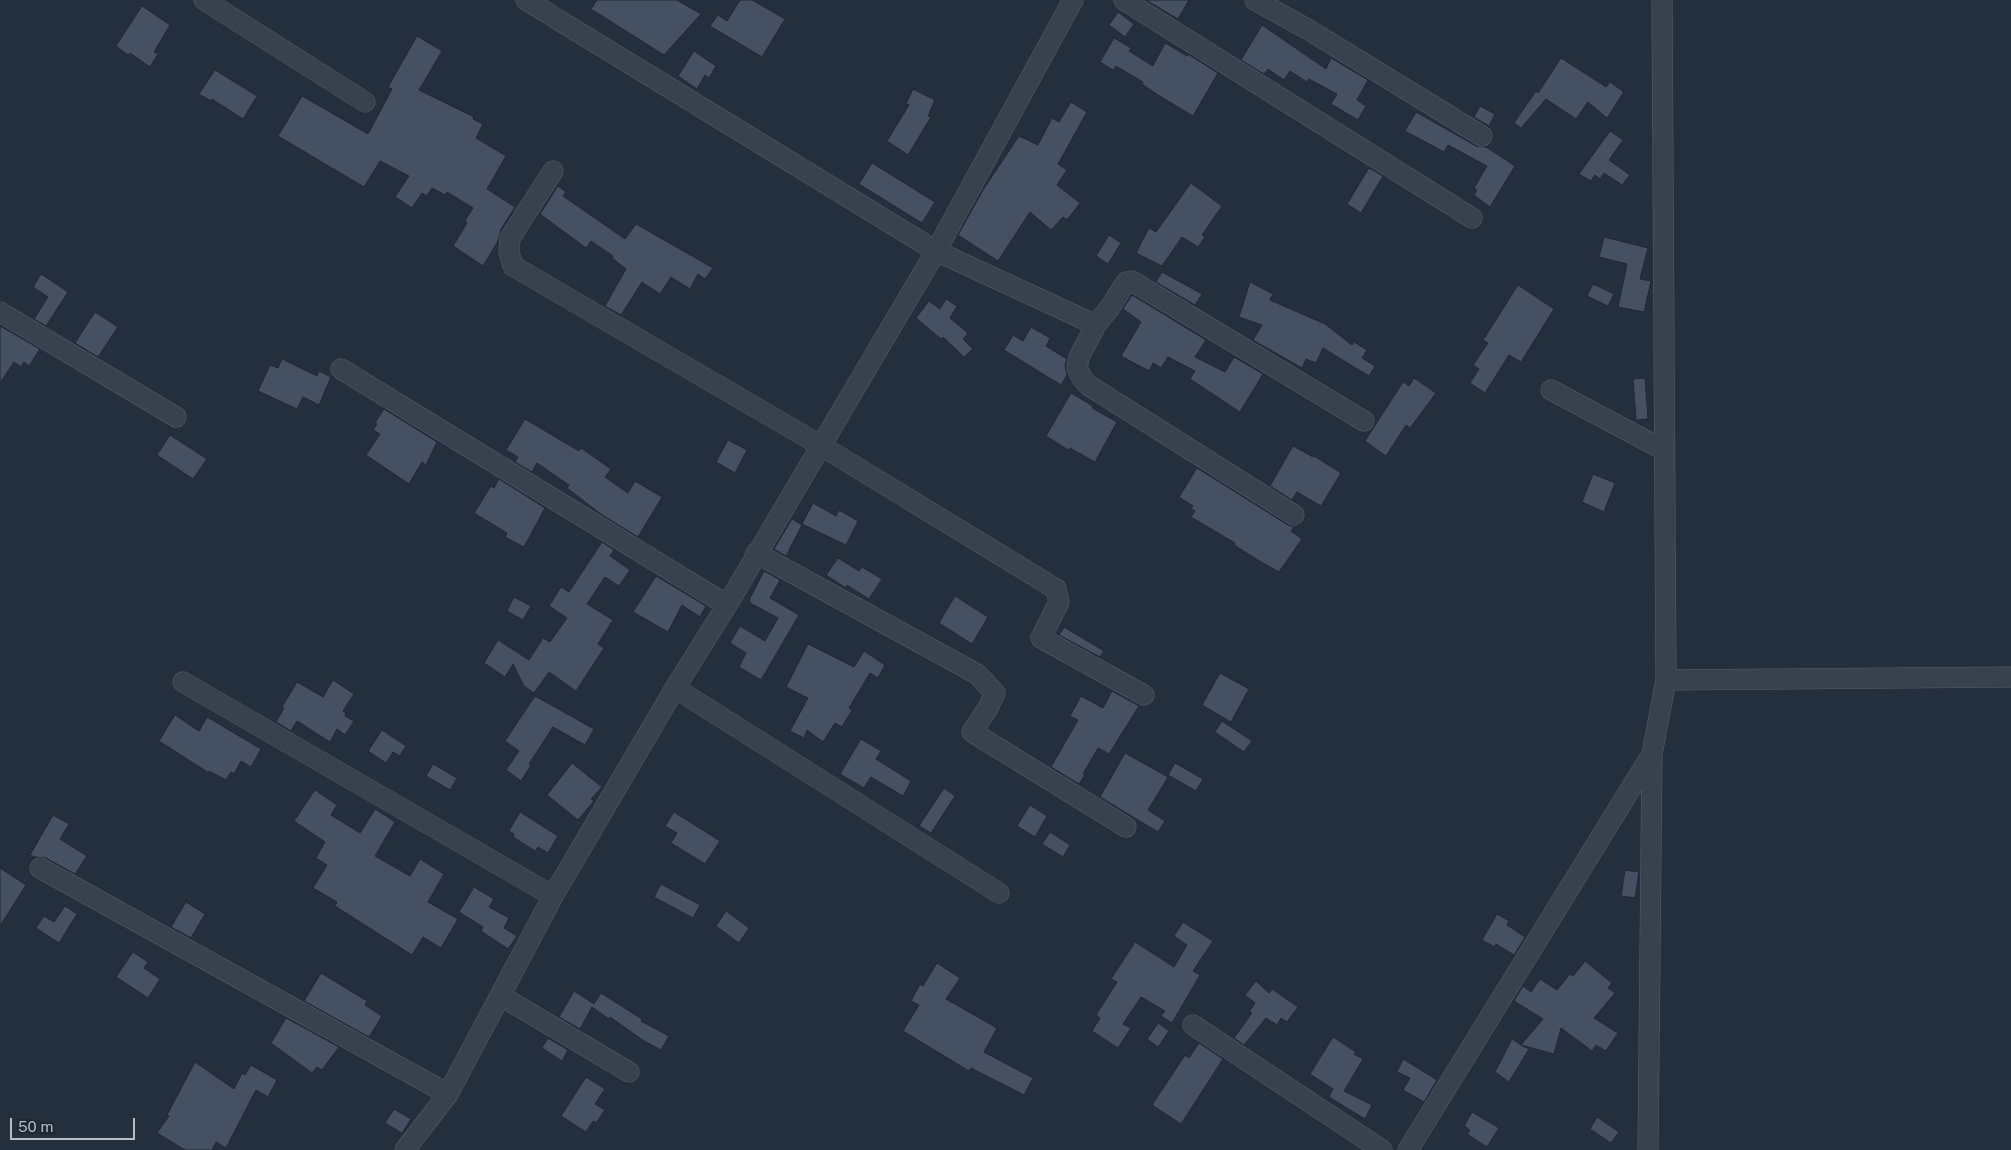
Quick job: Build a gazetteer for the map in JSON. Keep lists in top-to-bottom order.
{
  "scale_bar": "50 m"
}
